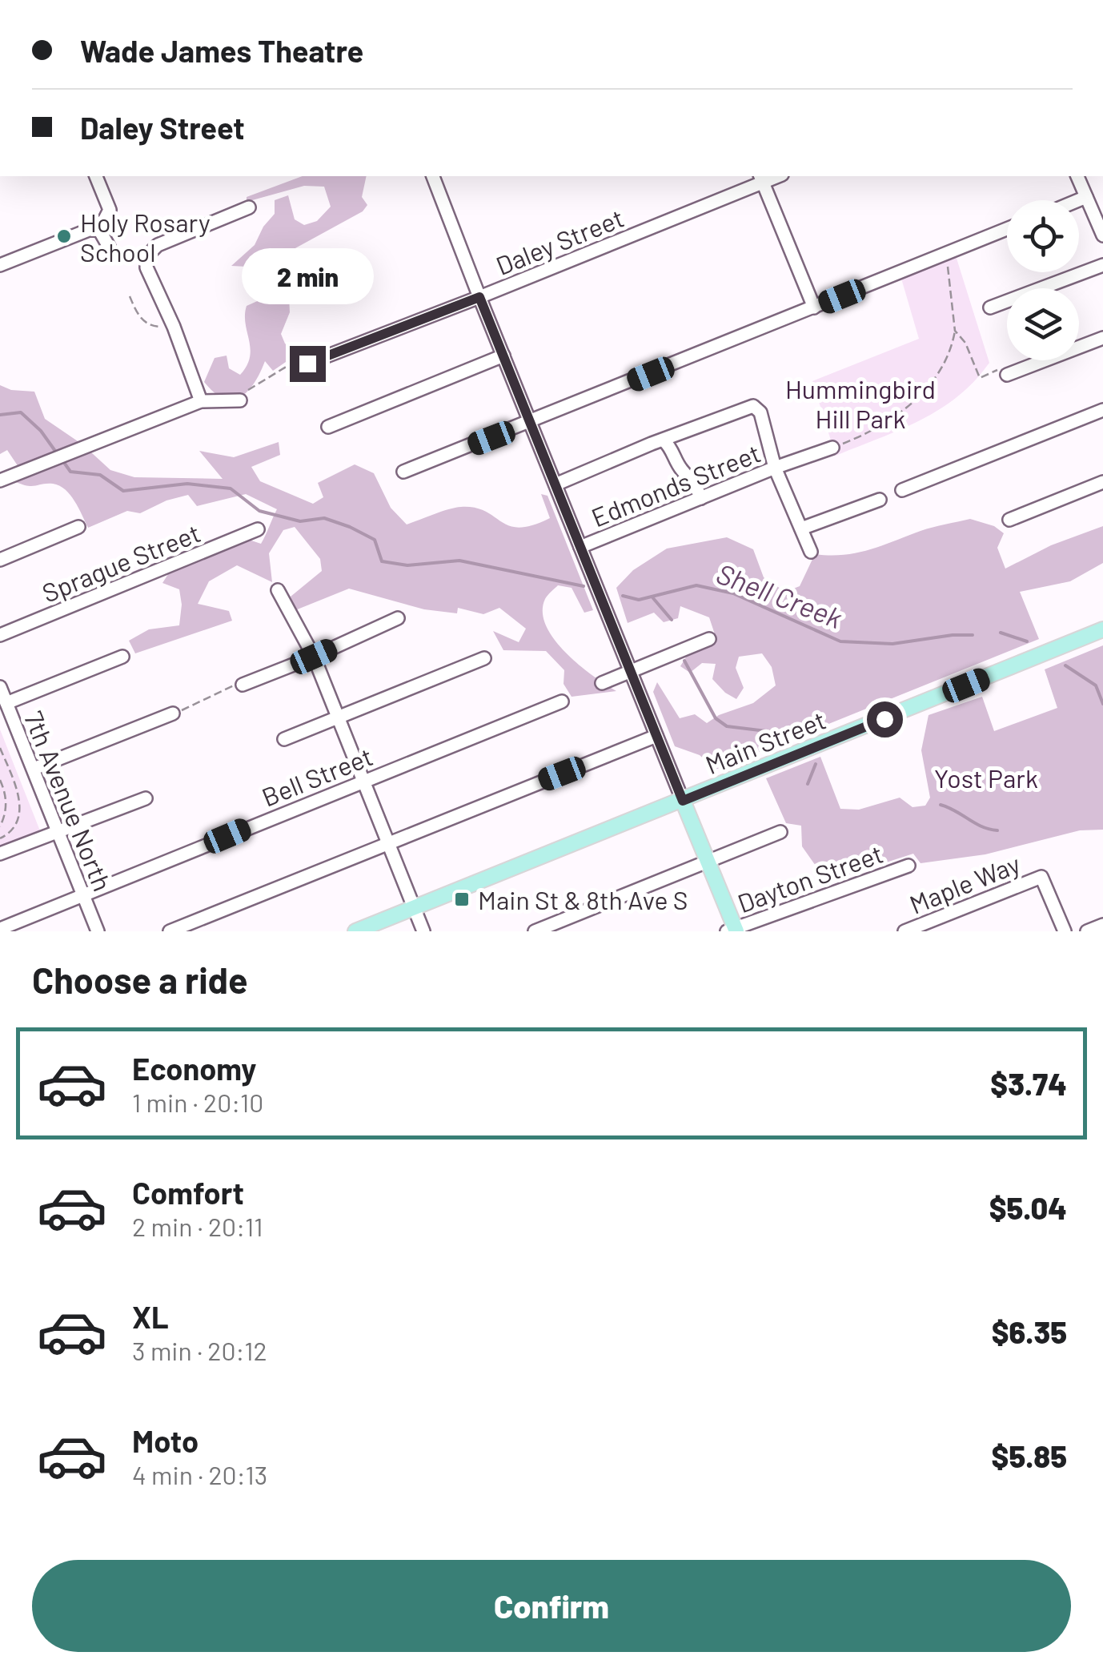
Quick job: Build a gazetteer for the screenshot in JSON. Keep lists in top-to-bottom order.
{
  "streets": {
    "main road": ["Main Street"],
    "street": [
      "Daley Street",
      "Edmonds Street",
      "Sprague Street",
      "Bell Street",
      "7th Avenue North",
      "Dayton Street",
      "Maple Way"
    ]
  },
  "crossings": [
    ["Bell Street", "7th Avenue North"]
  ],
  "water": ["Shell Creek"],
  "parks": ["Hummingbird Hill Park", "Yost Park"],
  "places": {
    "other": ["Holy Rosary School"],
    "transit": ["Main St & 8th Ave S"]
  },
  "page": {
    "banner": ["Wade James Theatre", "Daley Street"],
    "bubble": "2 min",
    "heading": "Choose a ride",
    "list": [
      {
        "name": "Economy",
        "note": "1 min · 20:10",
        "value": "$3.74"
      },
      {
        "name": "Comfort",
        "note": "2 min · 20:11",
        "value": "$5.04"
      },
      {
        "name": "XL",
        "note": "3 min · 20:12",
        "value": "$6.35"
      },
      {
        "name": "Moto",
        "note": "4 min · 20:13",
        "value": "$5.85"
      }
    ],
    "buttons": "Confirm"
  }
}
